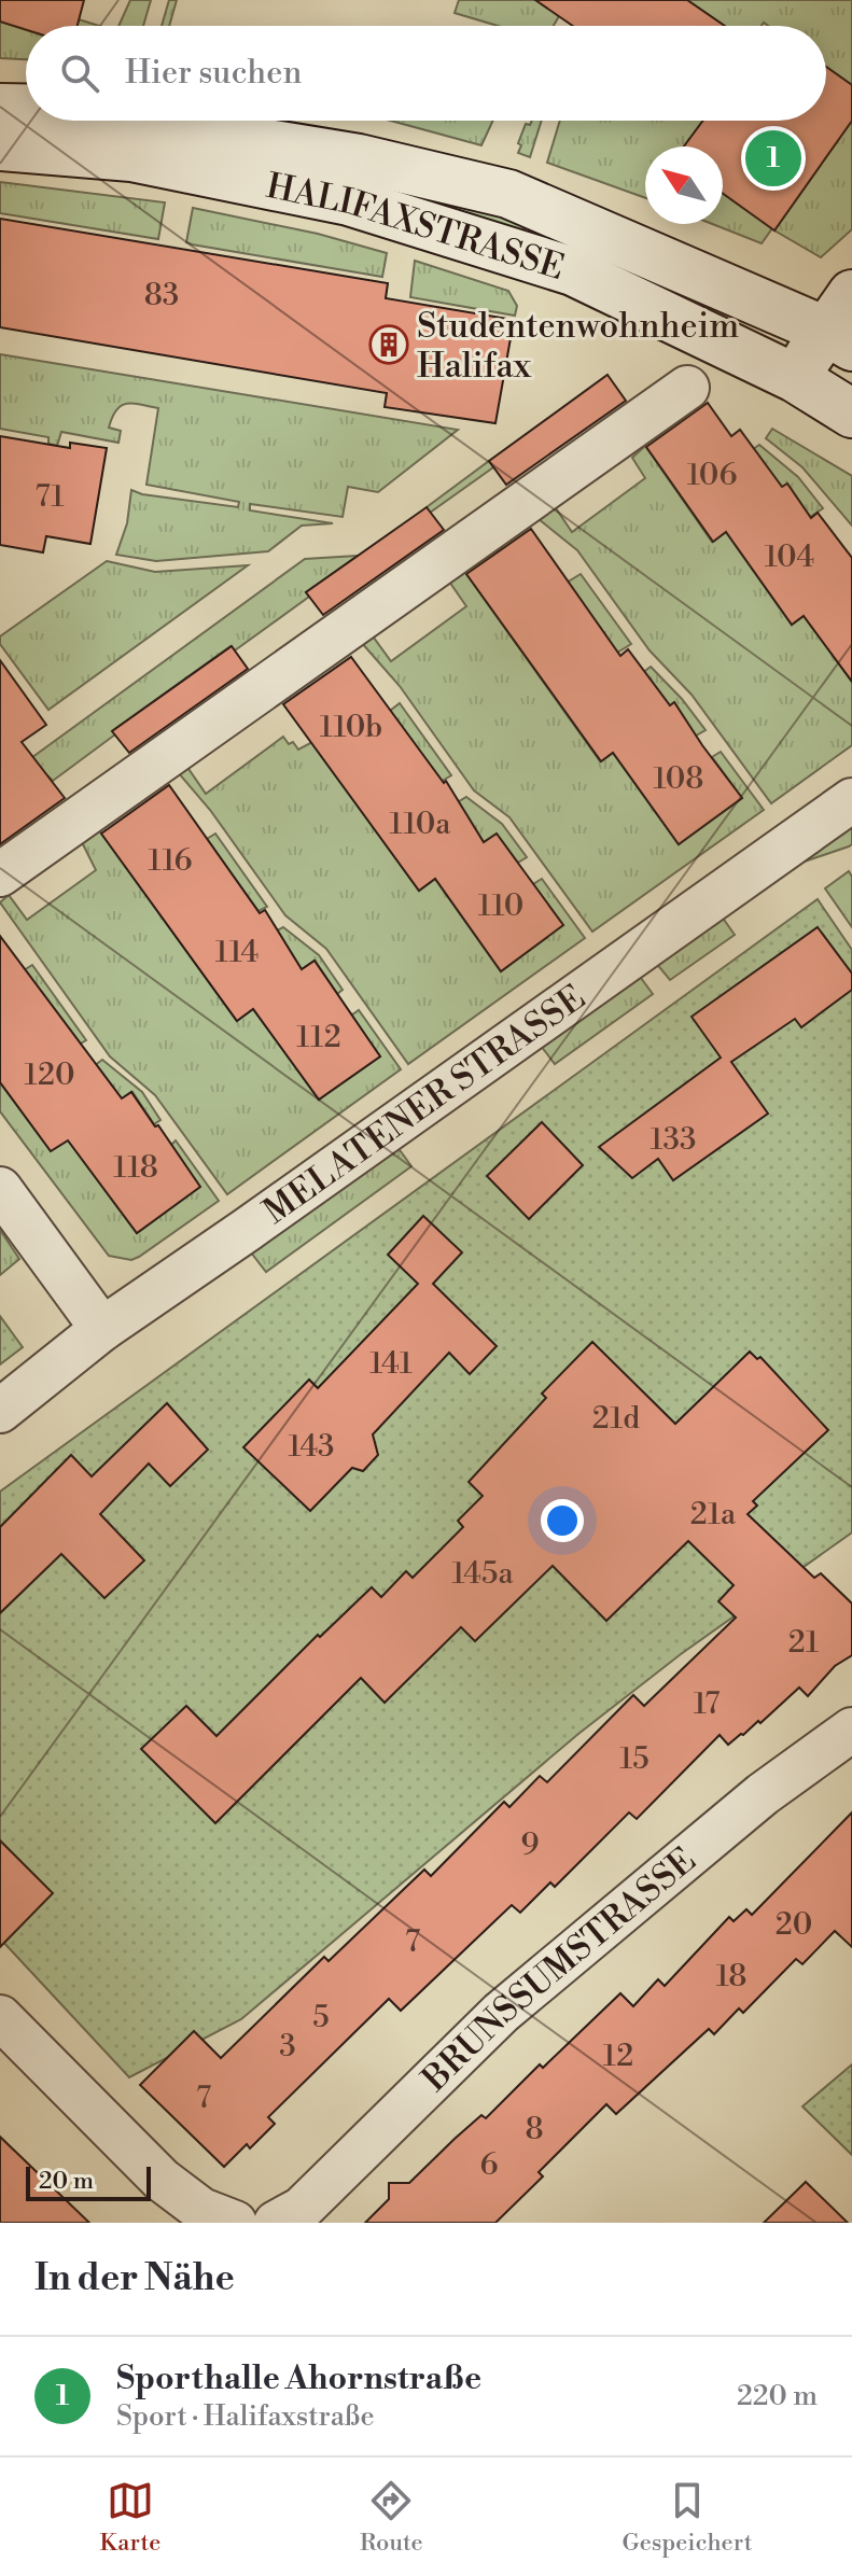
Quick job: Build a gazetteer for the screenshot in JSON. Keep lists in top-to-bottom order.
{
  "streets": {
    "main road": ["HALIFAXSTRASSE"],
    "street": ["MELATENER STRASSE", "BRUNSSUMSTRASSE"]
  },
  "places": {
    "building": ["Studentenwohnheim Halifax"]
  },
  "house_numbers": [
    "83",
    "106",
    "71",
    "104",
    "110b",
    "108",
    "110a",
    "116",
    "110",
    "114",
    "112",
    "120",
    "133",
    "118",
    "141",
    "21d",
    "143",
    "21a",
    "145a",
    "21",
    "17",
    "15",
    "9",
    "20",
    "7",
    "18",
    "5",
    "3",
    "12",
    "7",
    "8",
    "6"
  ],
  "scale_bar": "20 m",
  "north": "top left",
  "page": {
    "search": "Hier suchen",
    "pins": "1",
    "scale": "20 m",
    "heading": "In der Nähe",
    "list": [
      {
        "mark": "1",
        "name": "Sporthalle Ahornstraße",
        "note": "Sport · Halifaxstraße",
        "value": "220 m"
      }
    ],
    "nav": ["Karte", "Route", "Gespeichert"]
  }
}
